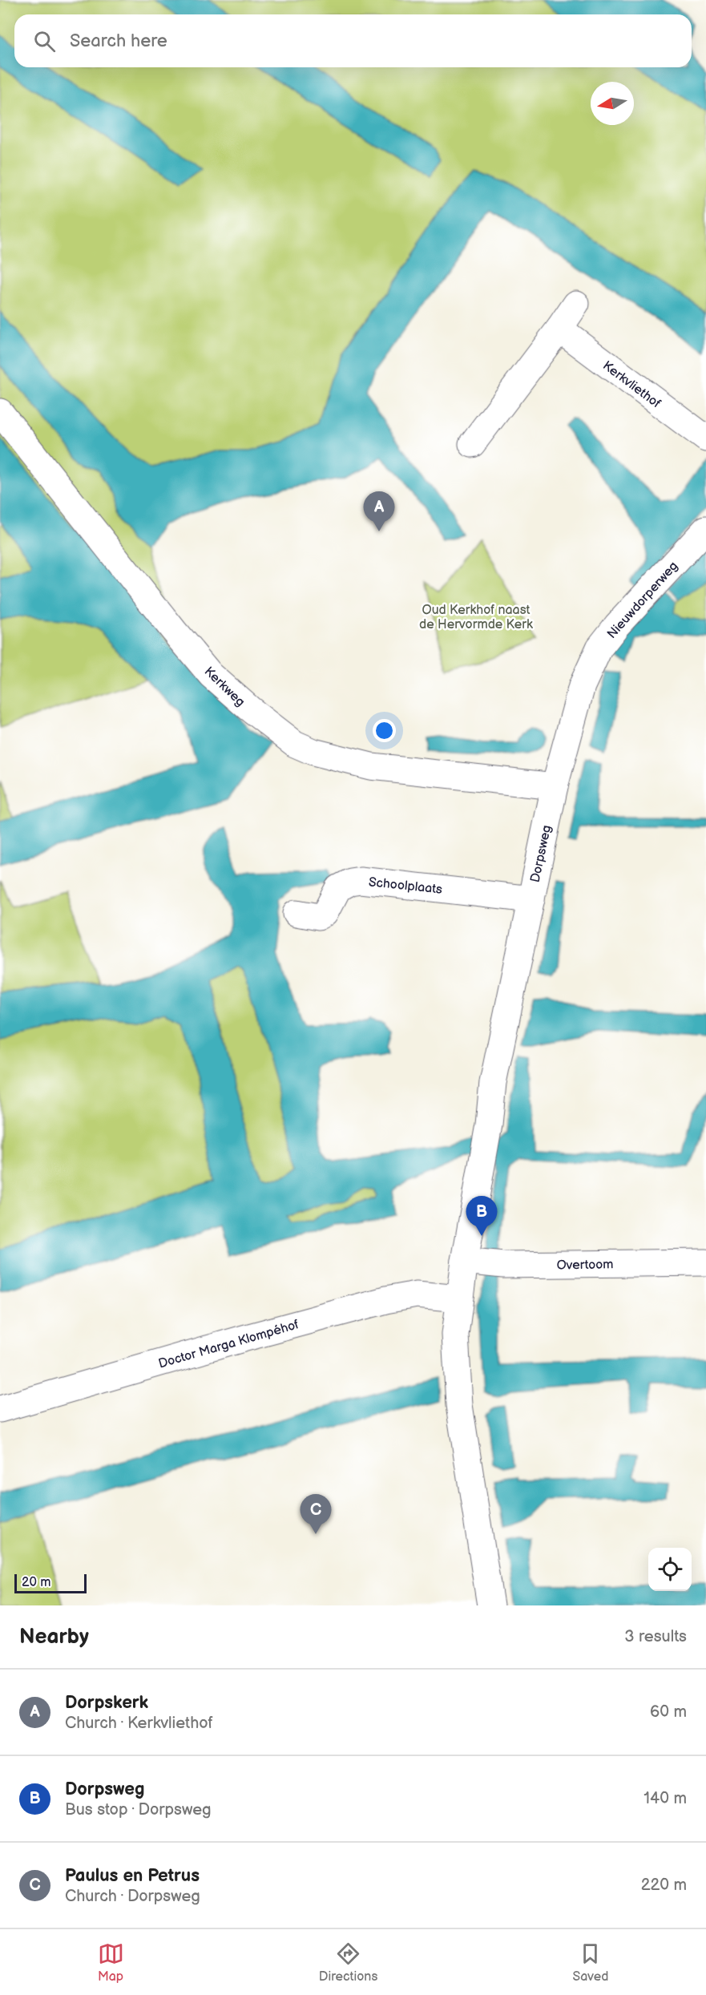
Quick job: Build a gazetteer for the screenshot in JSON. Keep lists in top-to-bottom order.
{
  "streets": {
    "street": [
      "Kerkvliethof",
      "Nieuwdorperweg",
      "Kerkweg",
      "Dorpsweg",
      "Schoolplaats",
      "Overtoom",
      "Doctor Marga Klompéhof"
    ]
  },
  "crossings": [
    ["Nieuwdorperweg", "Kerkweg"],
    ["Nieuwdorperweg", "Dorpsweg"],
    ["Kerkweg", "Dorpsweg"],
    ["Dorpsweg", "Schoolplaats"],
    ["Dorpsweg", "Overtoom"],
    ["Dorpsweg", "Doctor Marga Klompéhof"]
  ],
  "parks": ["Oud Kerkhof naast de Hervormde Kerk"],
  "scale_bar": "20 m",
  "north": "left",
  "page": {
    "search": "Search here",
    "pins": ["A", "B", "C"],
    "scale": "20 m",
    "heading": ["Nearby", "3 results"],
    "list": [
      {
        "mark": "A",
        "name": "Dorpskerk",
        "note": "Church · Kerkvliethof",
        "value": "60 m"
      },
      {
        "mark": "B",
        "name": "Dorpsweg",
        "note": "Bus stop · Dorpsweg",
        "value": "140 m"
      },
      {
        "mark": "C",
        "name": "Paulus en Petrus",
        "note": "Church · Dorpsweg",
        "value": "220 m"
      }
    ],
    "nav": ["Map", "Directions", "Saved"]
  }
}
